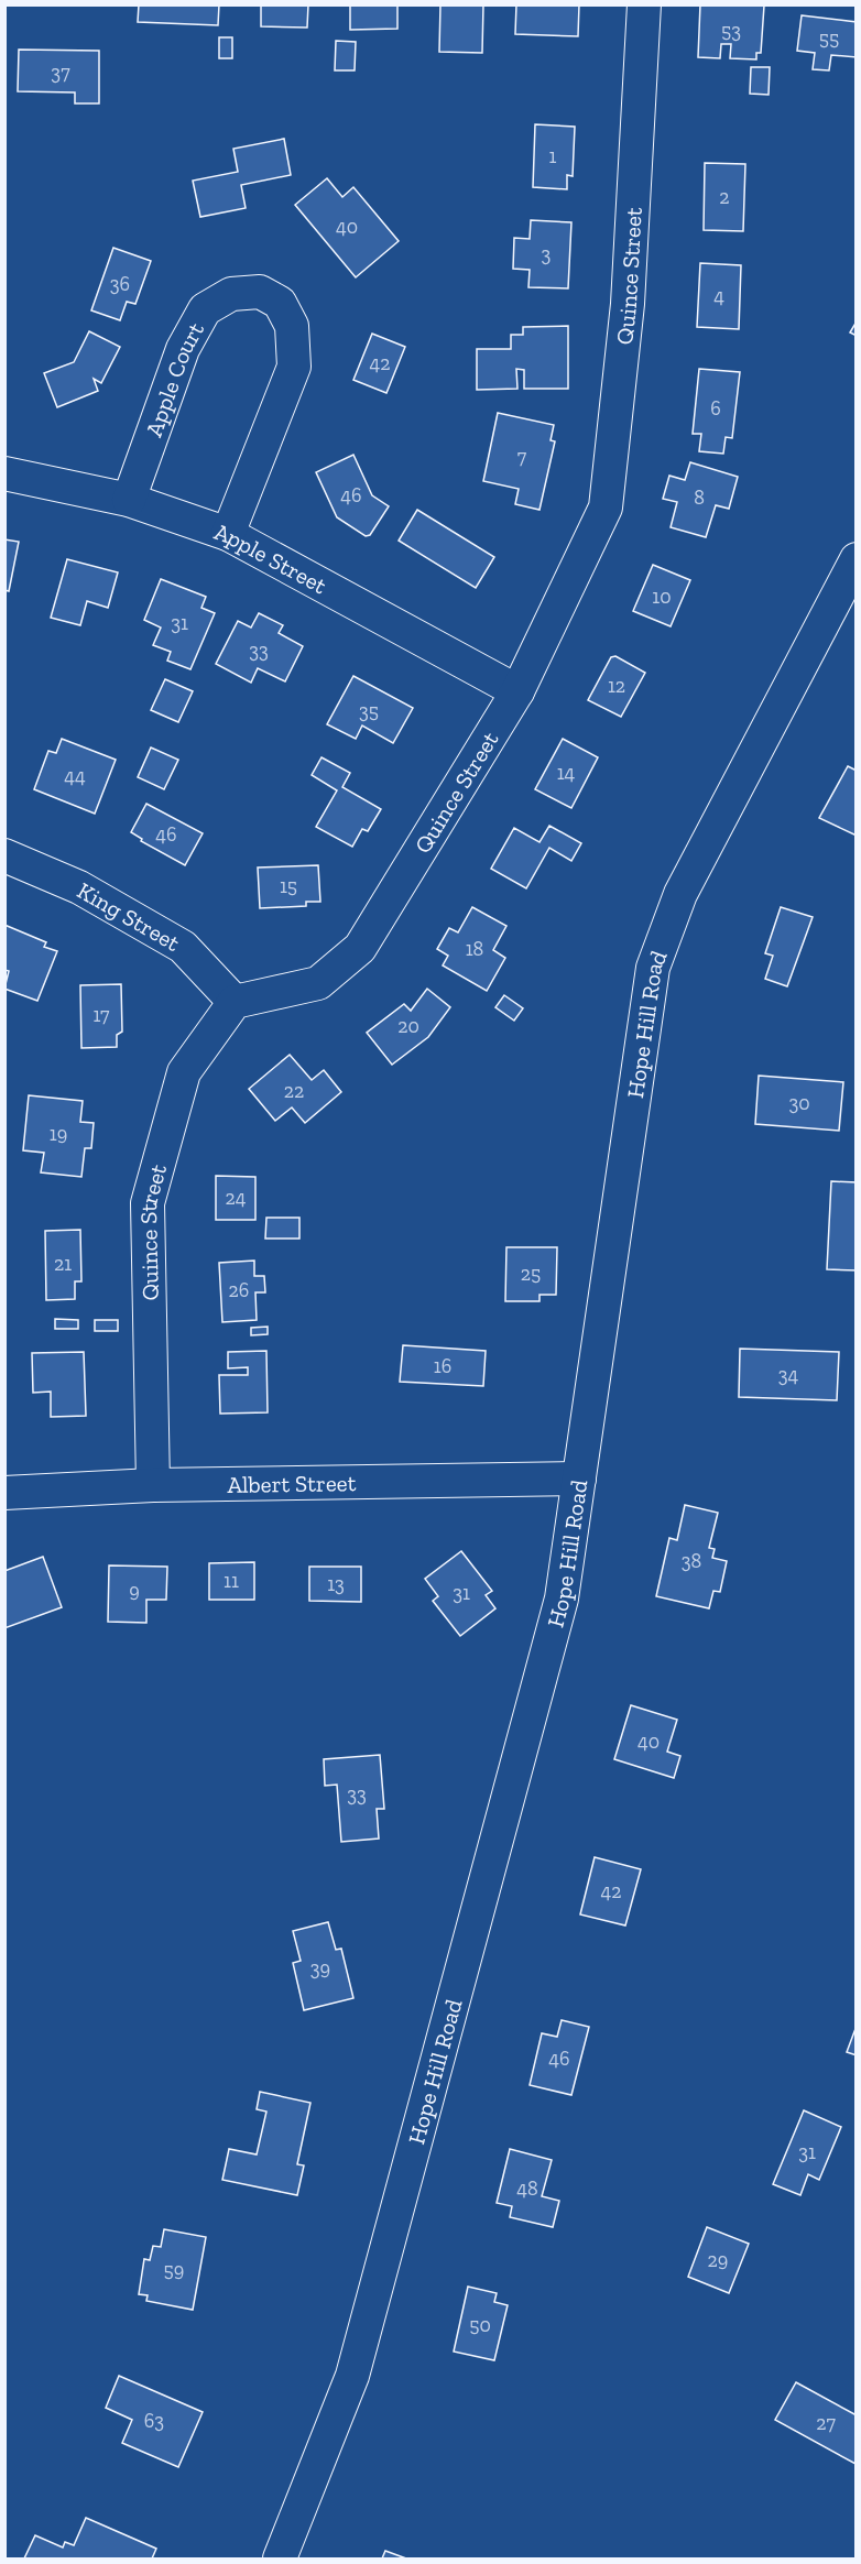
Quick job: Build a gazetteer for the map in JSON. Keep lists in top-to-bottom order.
{
  "streets": {
    "street": [
      "Quince Street",
      "Apple Court",
      "Apple Street",
      "King Street",
      "Hope Hill Road",
      "Albert Street"
    ]
  },
  "crossings": [
    ["Quince Street", "Apple Street"],
    ["Quince Street", "King Street"],
    ["Quince Street", "Albert Street"],
    ["Apple Court", "Apple Street"],
    ["Hope Hill Road", "Albert Street"]
  ],
  "house_numbers": [
    "53",
    "55",
    "37",
    "1",
    "2",
    "40",
    "3",
    "36",
    "4",
    "42",
    "6",
    "7",
    "46",
    "8",
    "10",
    "31",
    "33",
    "12",
    "35",
    "14",
    "44",
    "46",
    "15",
    "18",
    "17",
    "20",
    "22",
    "30",
    "19",
    "24",
    "21",
    "25",
    "26",
    "16",
    "34",
    "38",
    "11",
    "13",
    "9",
    "31",
    "40",
    "33",
    "42",
    "39",
    "46",
    "31",
    "48",
    "29",
    "59",
    "50",
    "63",
    "27"
  ]
}
